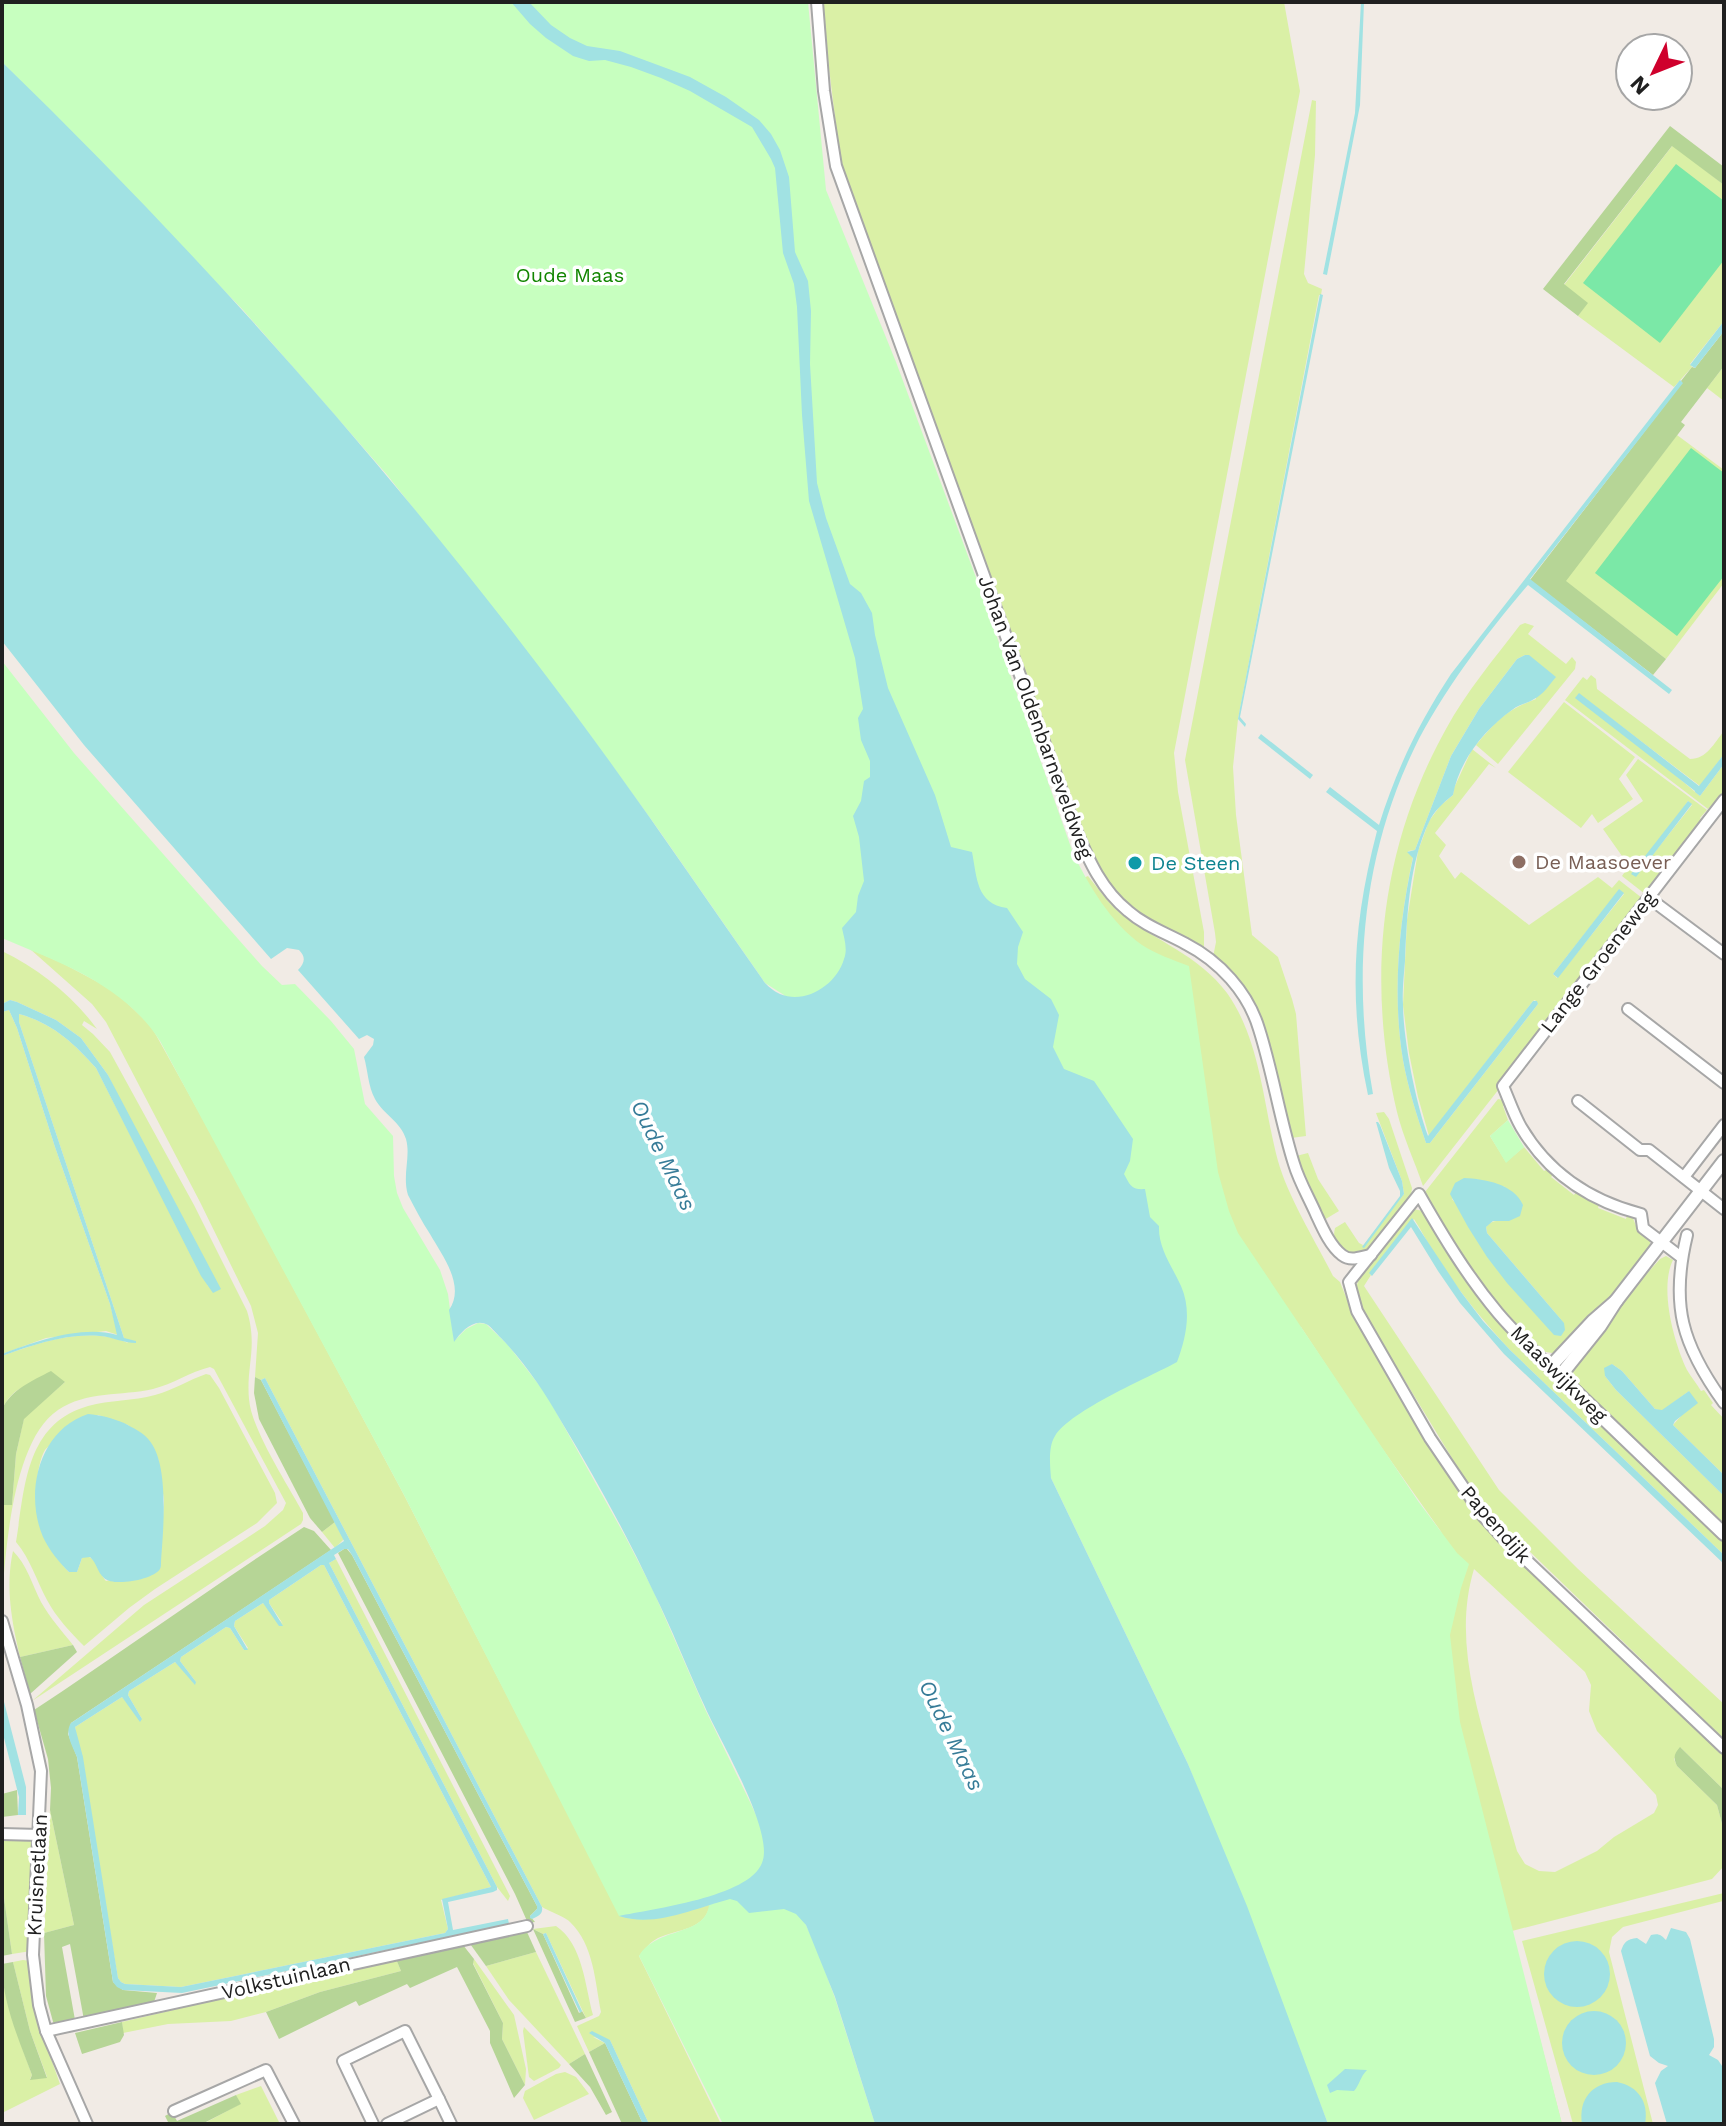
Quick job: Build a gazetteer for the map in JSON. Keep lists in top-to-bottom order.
{
  "streets": {
    "street": [
      "Johan Van Oldenbarneveldweg",
      "Lange Groeneweg",
      "Maaswijkweg",
      "Papendijk",
      "Kruisnetlaan",
      "Volkstuinlaan"
    ]
  },
  "crossings": [
    ["Johan Van Oldenbarneveldweg", "Maaswijkweg"],
    ["Johan Van Oldenbarneveldweg", "Papendijk"],
    ["Maaswijkweg", "Papendijk"],
    ["Kruisnetlaan", "Volkstuinlaan"]
  ],
  "water": ["Oude Maas"],
  "parks": ["Oude Maas"],
  "places": ["De Maasoever", "De Steen"],
  "north": "bottom left"
}
